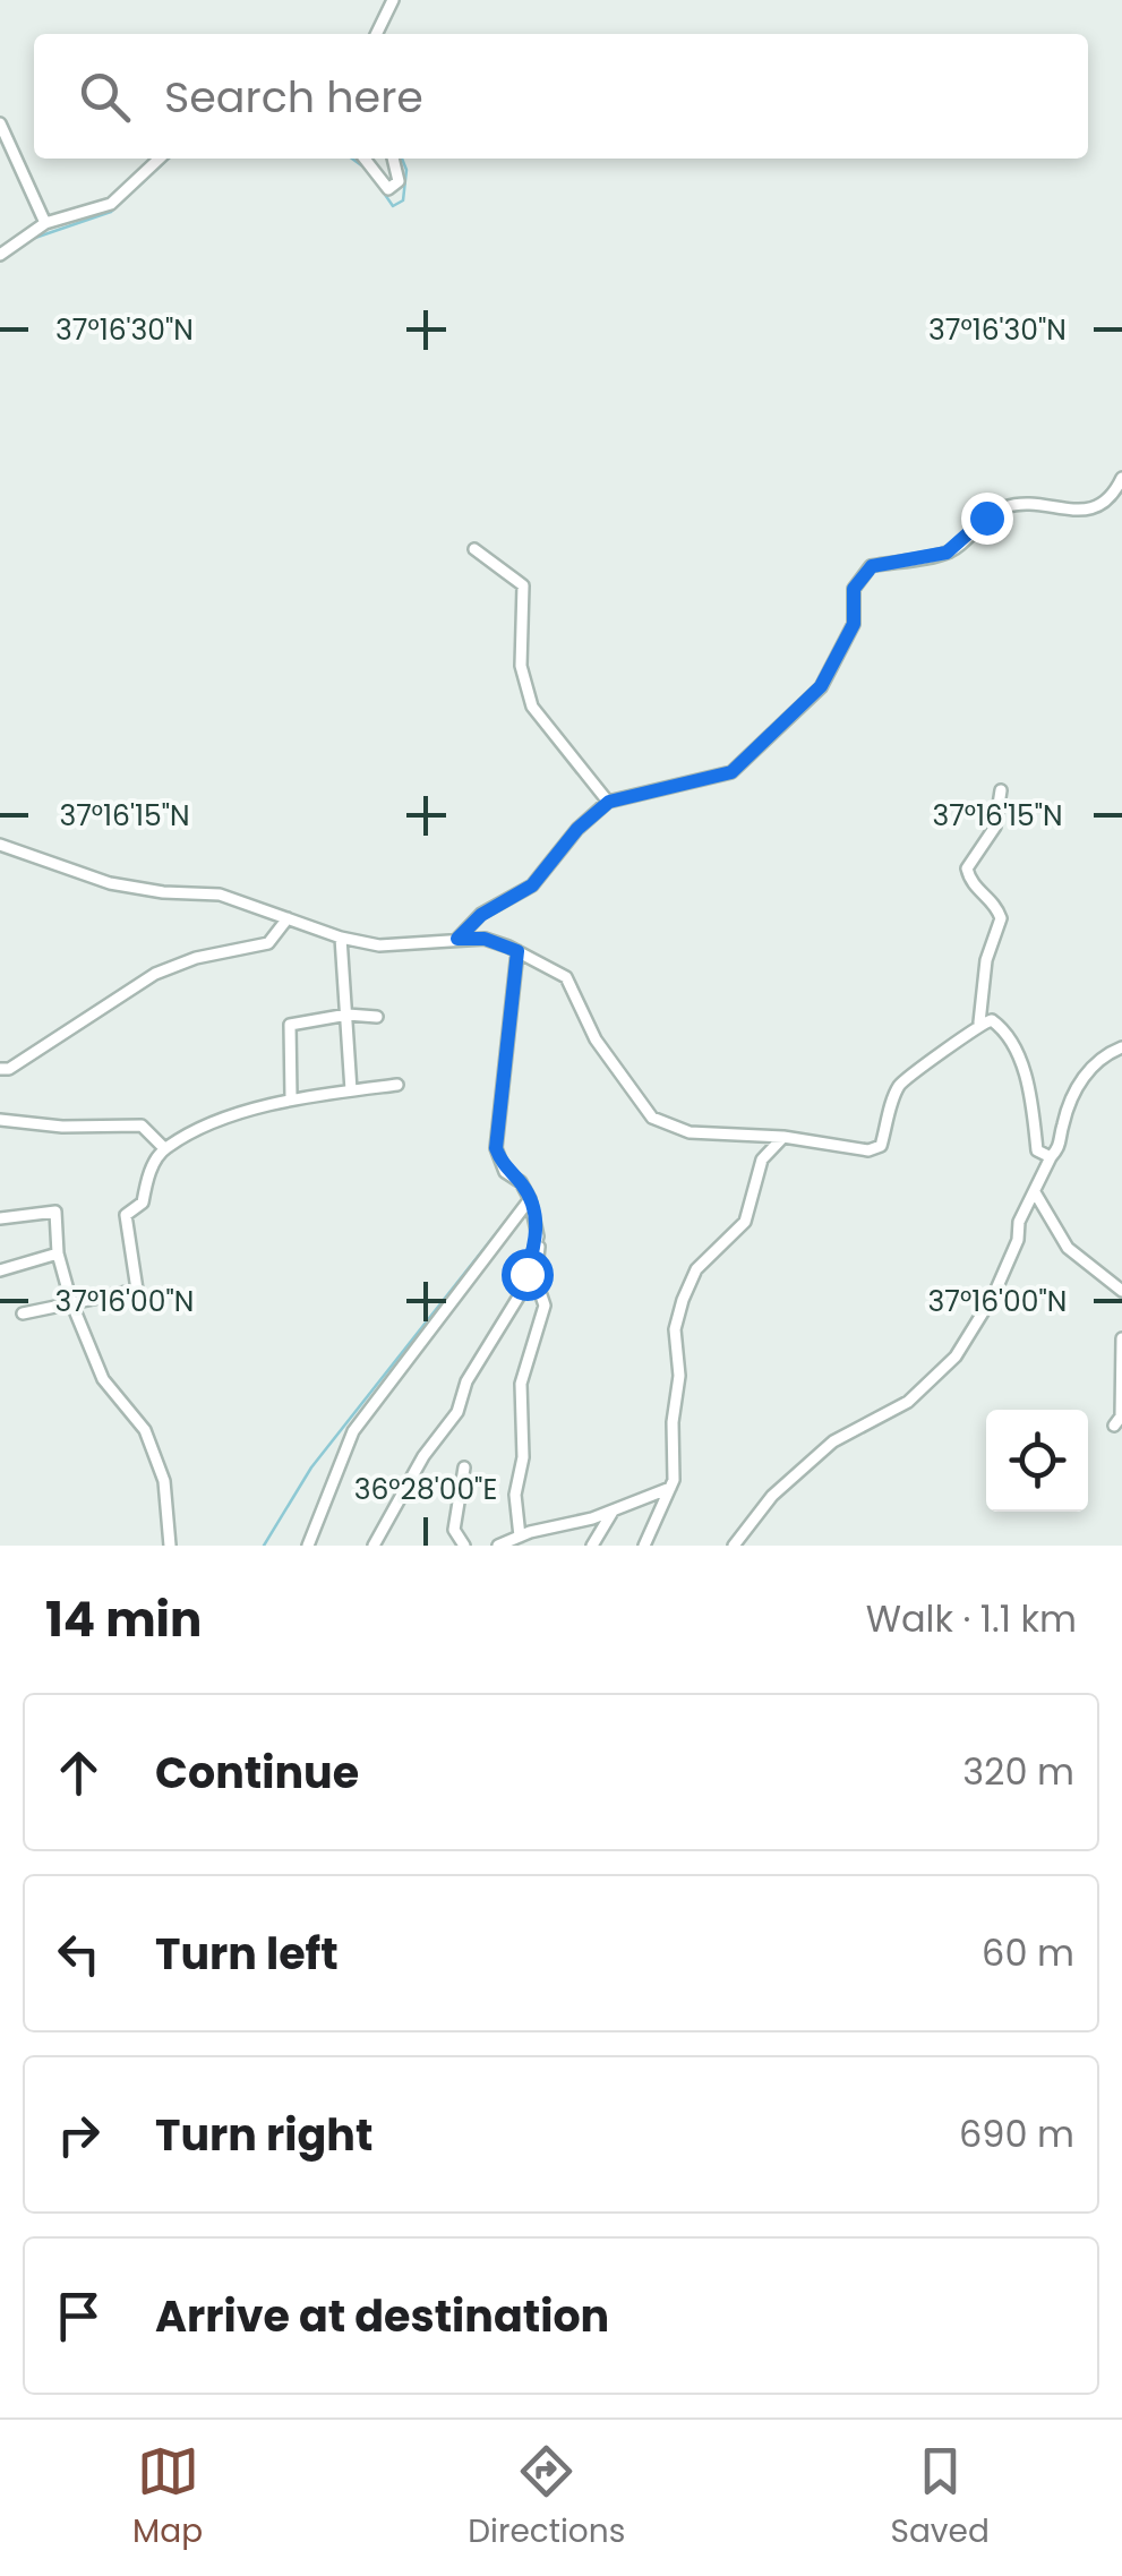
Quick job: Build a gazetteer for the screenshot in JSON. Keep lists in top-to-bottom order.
{
  "page": {
    "search": "Search here",
    "heading": ["14 min", "Walk · 1.1 km"],
    "list": [
      ["Continue", "320 m"],
      ["Turn left", "60 m"],
      ["Turn right", "690 m"],
      "Arrive at destination"
    ],
    "nav": ["Map", "Directions", "Saved"]
  },
  "coordinates": [
    "37°16'30\"N",
    "37°16'15\"N",
    "37°16'00\"N",
    "36°28'00\"E"
  ]
}
